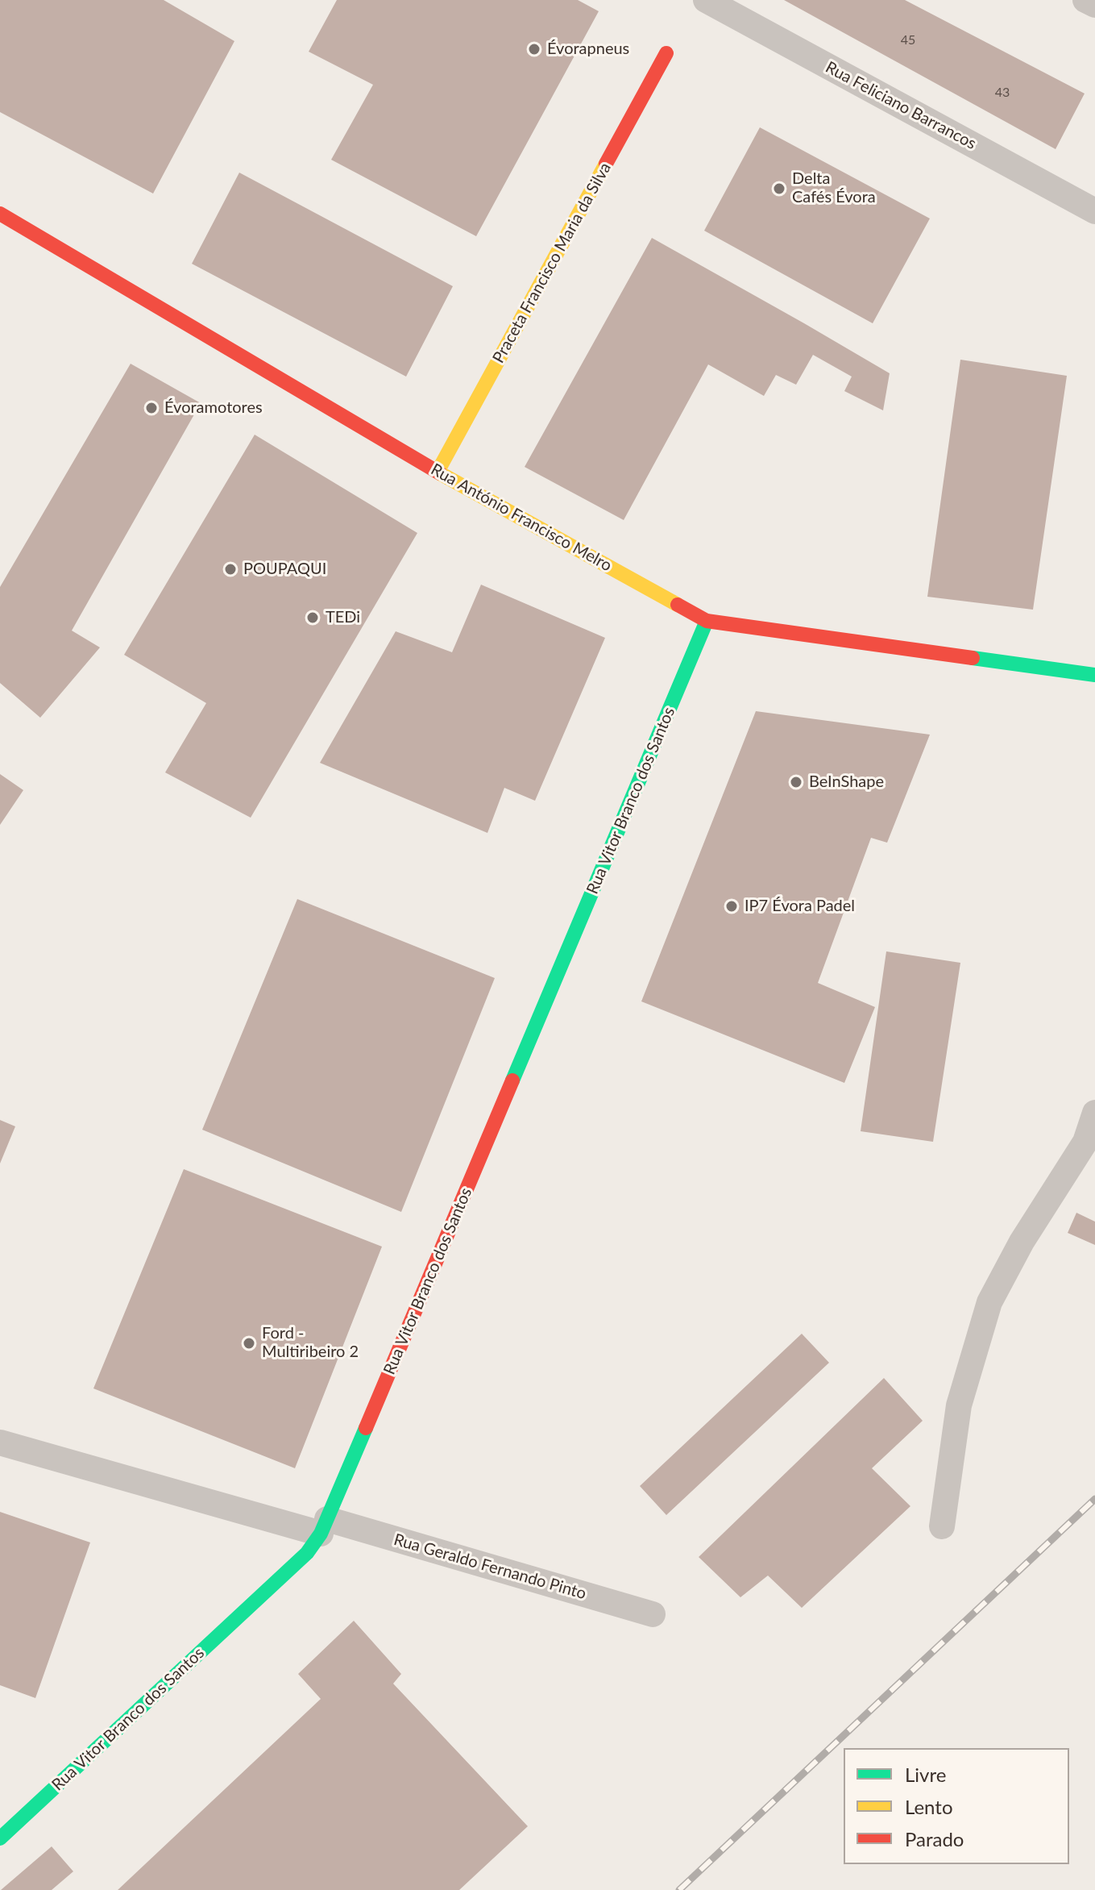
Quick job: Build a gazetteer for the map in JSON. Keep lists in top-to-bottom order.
{
  "streets": {
    "street": [
      "Rua Feliciano Barrancos",
      "Praceta Francisco Maria da Silva",
      "Rua António Francisco Melro",
      "Rua Vitor Branco dos Santos",
      "Rua Geraldo Fernando Pinto"
    ]
  },
  "crossings": [
    ["Praceta Francisco Maria da Silva", "Rua António Francisco Melro"],
    ["Rua António Francisco Melro", "Rua Vitor Branco dos Santos"],
    ["Rua Vitor Branco dos Santos", "Rua Geraldo Fernando Pinto"]
  ],
  "places": [
    "Évorapneus",
    "Delta Cafés Évora",
    "Évoramotores",
    "POUPAQUI",
    "TEDi",
    "BeInShape",
    "IP7 Évora Padel",
    "Ford - Multiribeiro 2"
  ],
  "house_numbers": ["45", "43"],
  "legend": ["Livre", "Lento", "Parado"]
}
